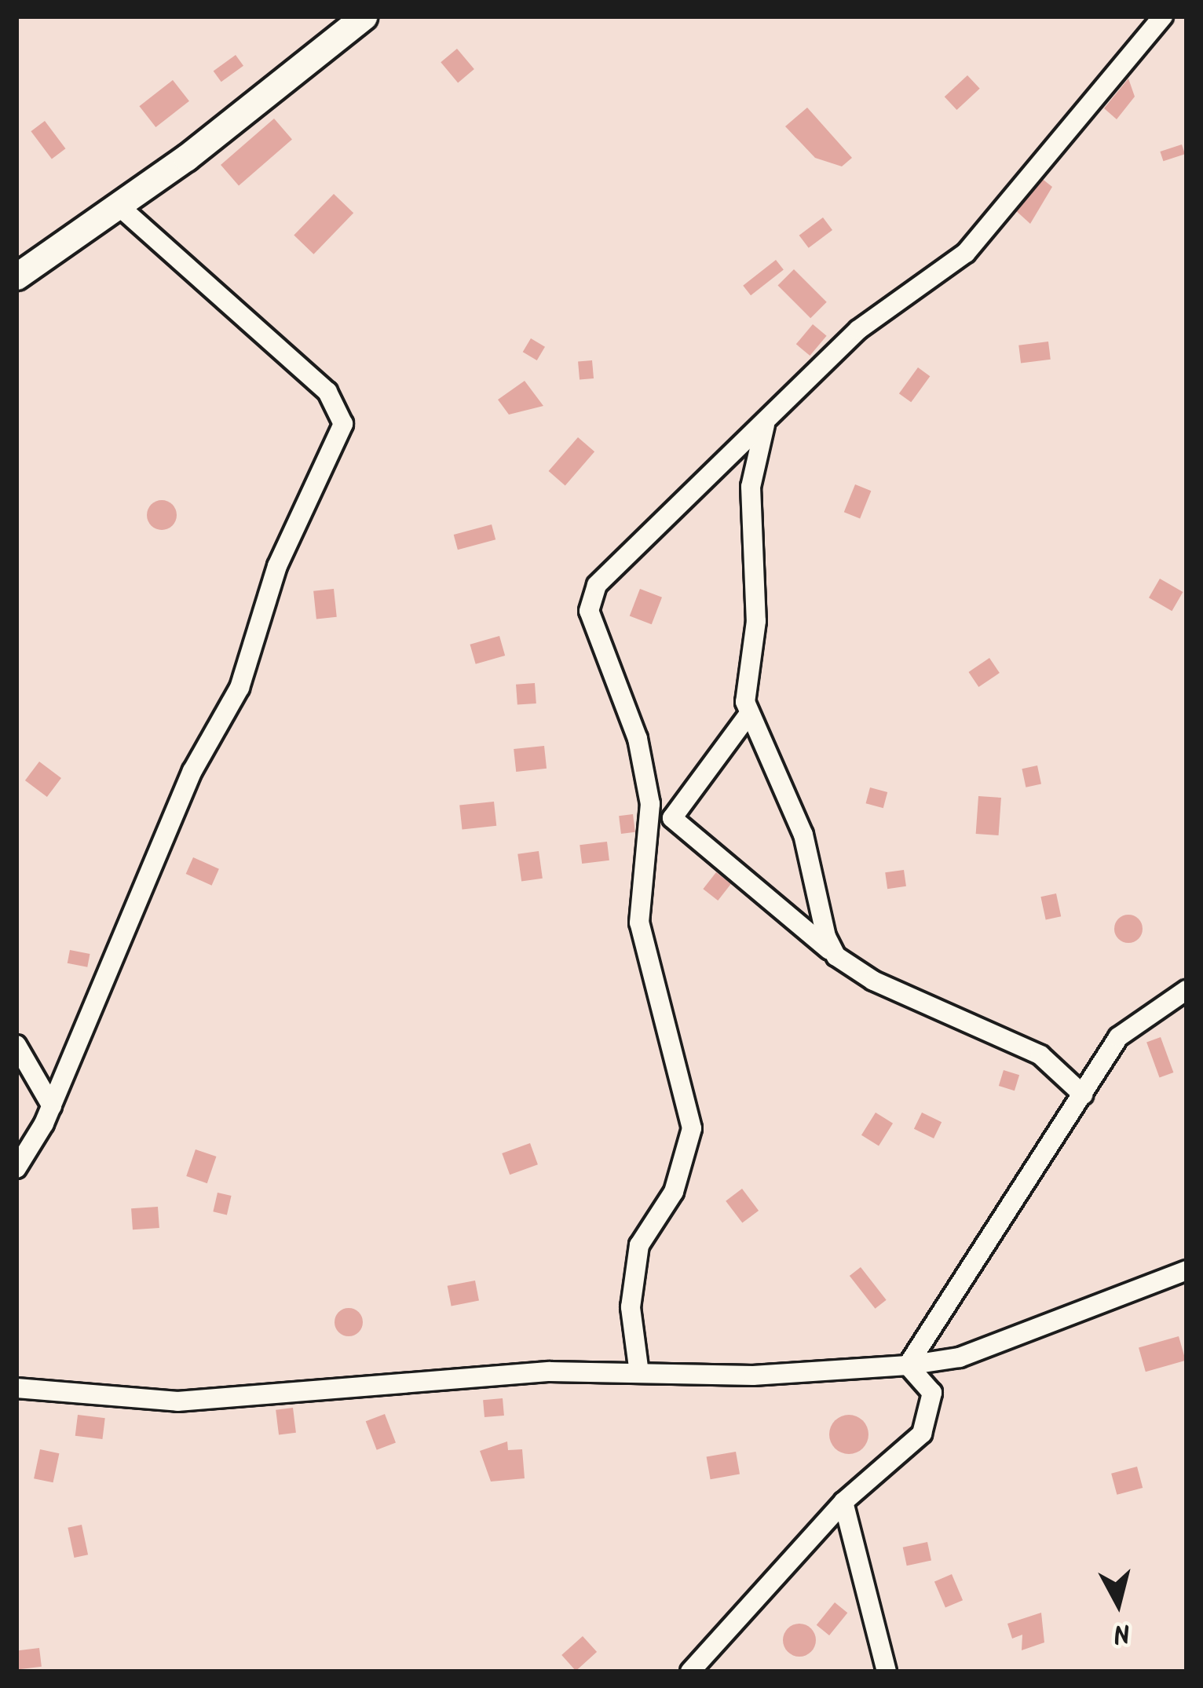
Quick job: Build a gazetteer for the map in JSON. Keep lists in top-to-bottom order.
{
  "north": "bottom"
}
